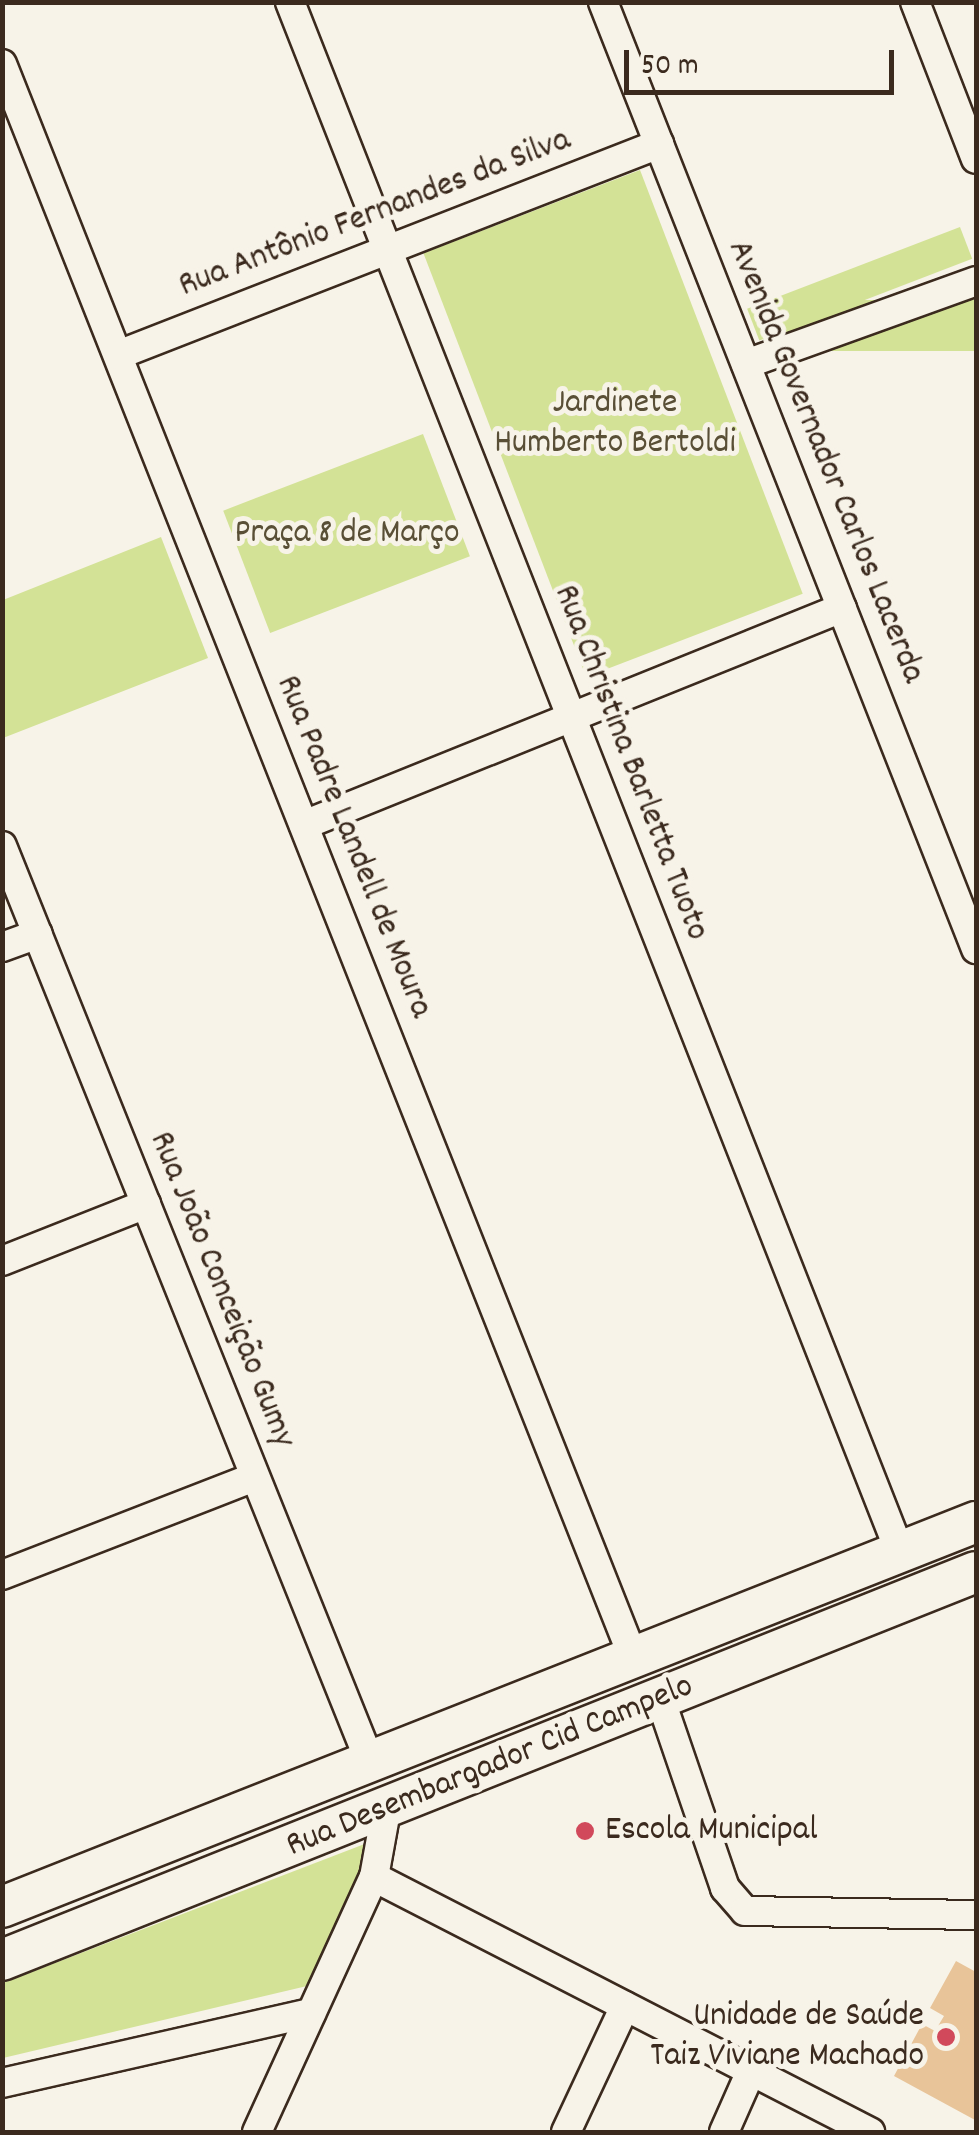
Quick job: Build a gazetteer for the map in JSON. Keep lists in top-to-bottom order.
{
  "streets": {
    "main road": ["Rua Desembargador Cid Campelo"],
    "street": [
      "Rua Antônio Fernandes da Silva",
      "Avenida Governador Carlos Lacerda",
      "Rua Christina Barletta Tuoto",
      "Rua Padre Landell de Moura",
      "Rua João Conceição Gumy"
    ]
  },
  "crossings": [
    ["Rua Antônio Fernandes da Silva", "Avenida Governador Carlos Lacerda"],
    ["Rua Antônio Fernandes da Silva", "Rua Christina Barletta Tuoto"],
    ["Rua Antônio Fernandes da Silva", "Rua Padre Landell de Moura"],
    ["Rua Christina Barletta Tuoto", "Rua Desembargador Cid Campelo"],
    ["Rua Padre Landell de Moura", "Rua Desembargador Cid Campelo"],
    ["Rua João Conceição Gumy", "Rua Desembargador Cid Campelo"]
  ],
  "parks": ["Jardinete Humberto Bertoldi", "Praça 8 de Março"],
  "places": ["Escola Municipal", "Unidade de Saúde Taiz Viviane Machado"],
  "scale_bar": "50 m"
}
